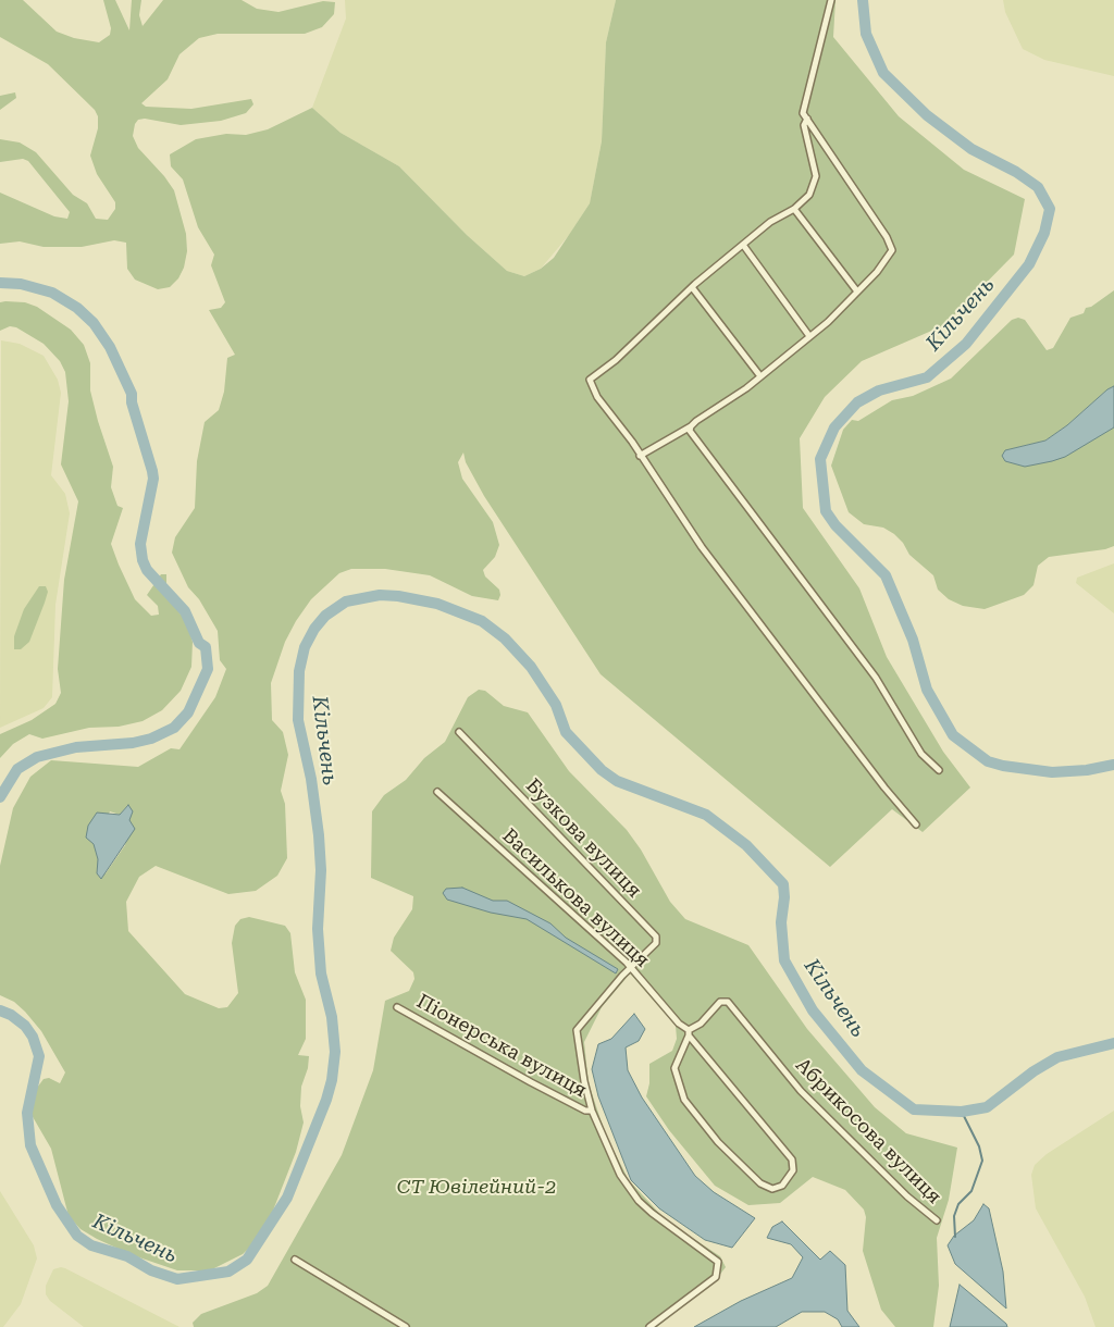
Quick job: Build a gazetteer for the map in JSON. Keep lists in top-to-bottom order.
{
  "streets": {
    "street": [
      "Бузкова вулиця",
      "Василькова вулиця",
      "Піонерська вулиця",
      "Абрикосова вулиця"
    ]
  },
  "crossings": [
    ["Бузкова вулиця", "Василькова вулиця"],
    ["Василькова вулиця", "Абрикосова вулиця"]
  ],
  "water": ["Кільчень"],
  "parks": ["СT Ювілейний-2"]
}
